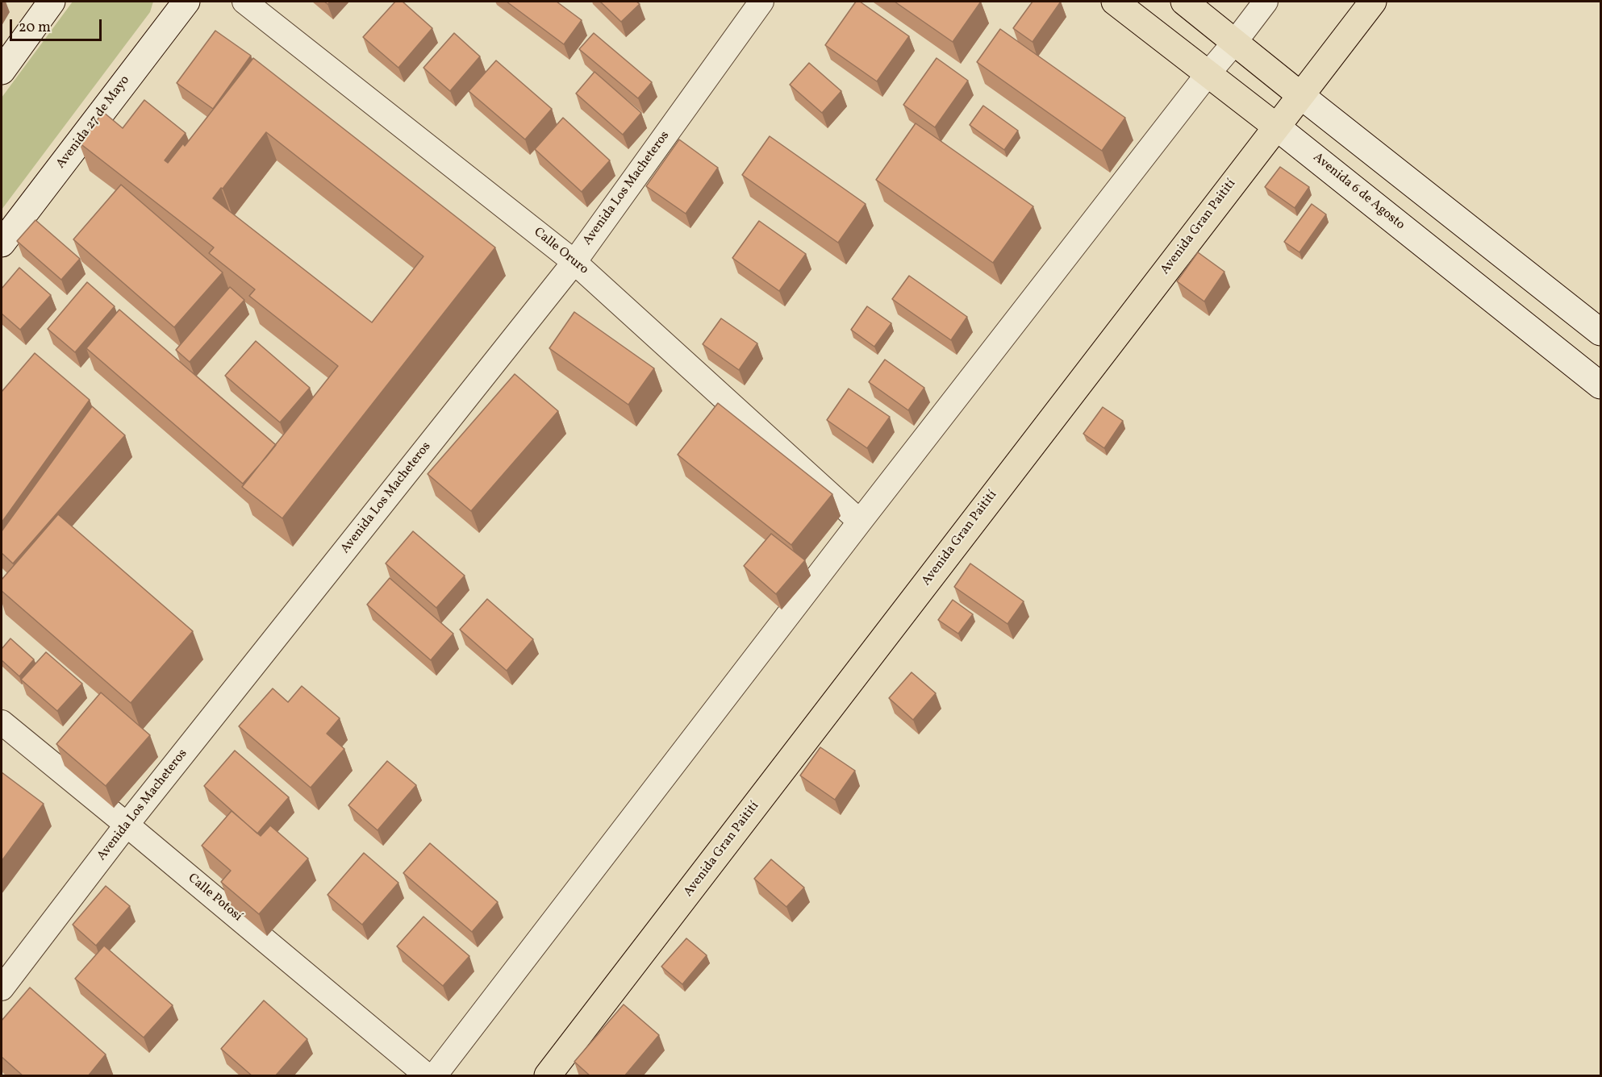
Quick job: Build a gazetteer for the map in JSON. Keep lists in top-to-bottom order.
{
  "streets": {
    "main road": ["Avenida 6 de Agosto", "Avenida Gran Paitití"],
    "street": [
      "Avenida 27 de Mayo",
      "Avenida Los Macheteros",
      "Calle Oruro",
      "Calle Potosí"
    ]
  },
  "crossings": [
    ["Avenida Los Macheteros", "Calle Oruro"],
    ["Avenida Los Macheteros", "Calle Potosí"],
    ["Avenida 6 de Agosto", "Avenida Gran Paitití"]
  ],
  "scale_bar": "20 m"
}
